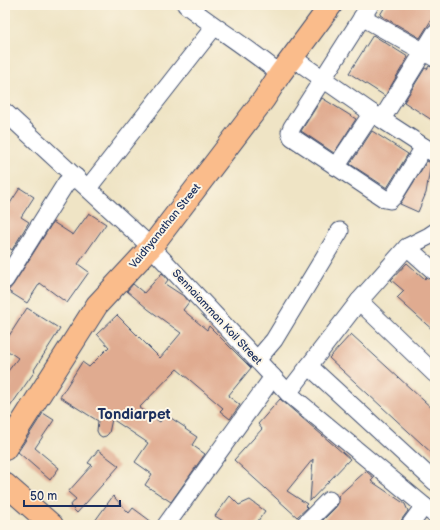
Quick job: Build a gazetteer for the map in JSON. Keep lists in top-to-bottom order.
{
  "streets": {
    "main road": ["Vaidhyanathan Street"],
    "street": ["Sennaiamman Koil Street"]
  },
  "crossings": [
    ["Vaidhyanathan Street", "Sennaiamman Koil Street"]
  ],
  "districts": ["Tondiarpet"],
  "scale_bar": "50 m"
}
